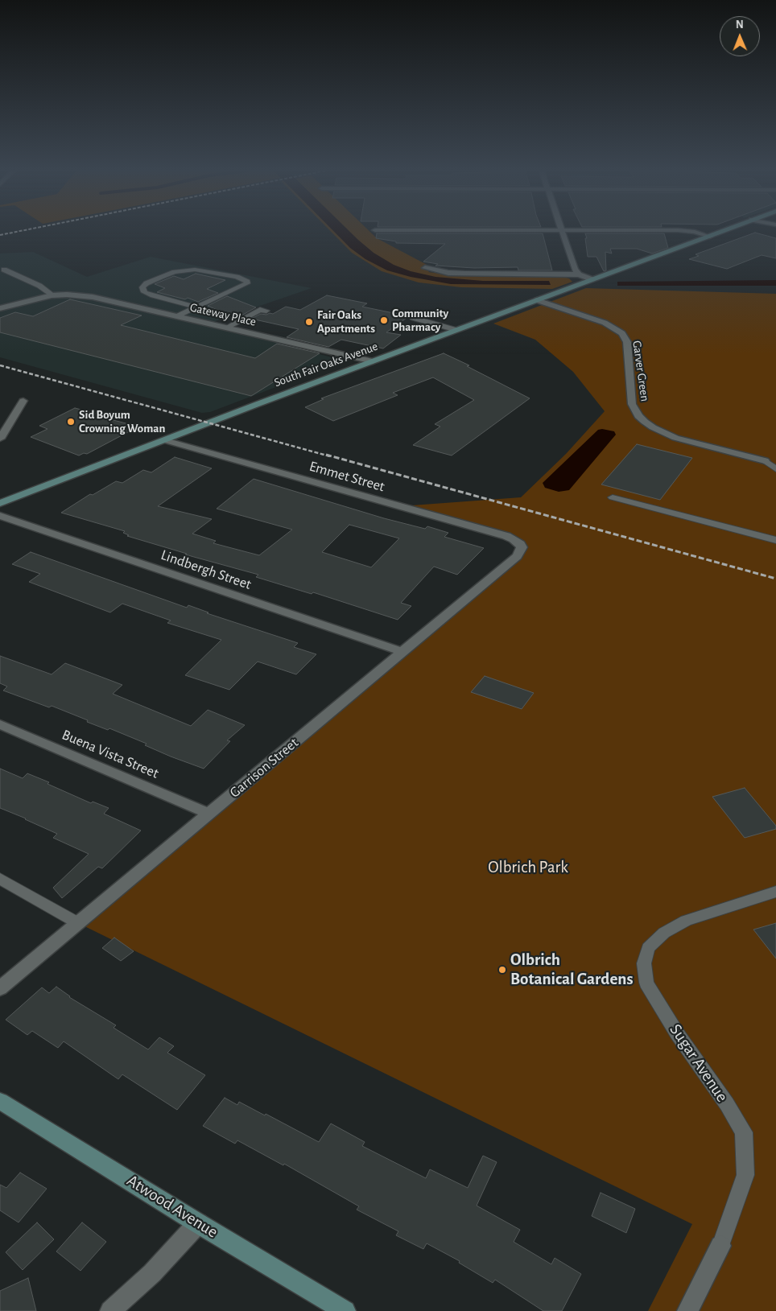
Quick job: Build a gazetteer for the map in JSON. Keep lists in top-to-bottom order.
{
  "streets": {
    "street": [
      "Gateway Place",
      "South Fair Oaks Avenue",
      "Garver Green",
      "Emmet Street",
      "Lindbergh Street",
      "Buena Vista Street",
      "Garrison Street",
      "Sugar Avenue",
      "Atwood Avenue"
    ]
  },
  "crossings": [
    ["Gateway Place", "South Fair Oaks Avenue"],
    ["South Fair Oaks Avenue", "Garver Green"],
    ["South Fair Oaks Avenue", "Emmet Street"],
    ["Emmet Street", "Garrison Street"],
    ["Lindbergh Street", "Garrison Street"],
    ["Buena Vista Street", "Garrison Street"]
  ],
  "parks": ["Olbrich Park"],
  "places": [
    "Community Pharmacy",
    "Fair Oaks Apartments",
    "Sid Boyum Crowning Woman",
    "Olbrich Botanical Gardens"
  ],
  "north": "top"
}
